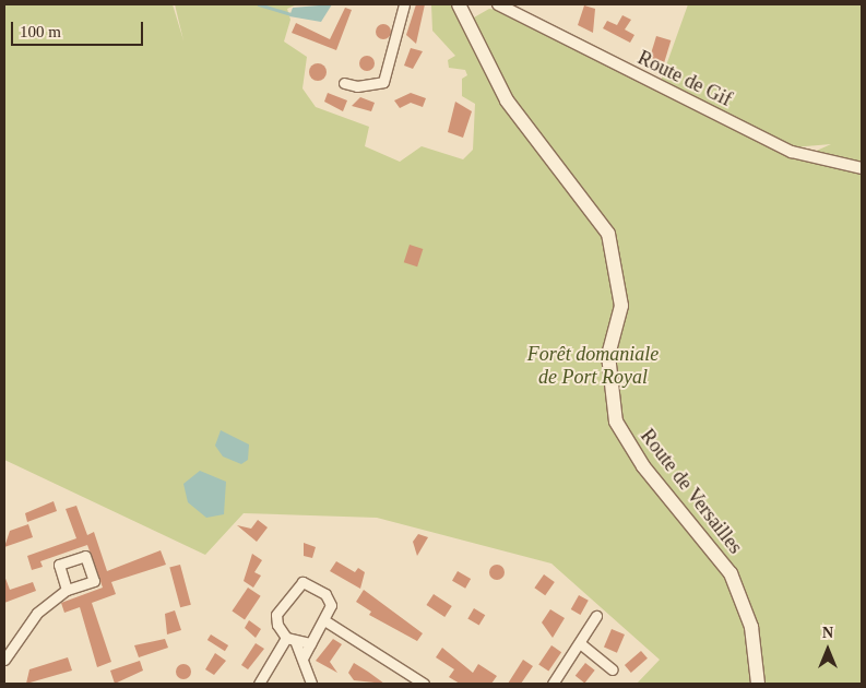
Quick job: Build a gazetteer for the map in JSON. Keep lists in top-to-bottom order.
{
  "streets": {
    "main road": ["Route de Versailles"],
    "street": ["Route de Gif"]
  },
  "parks": ["Forêt domaniale de Port Royal"],
  "scale_bar": "100 m",
  "north": "top"
}
